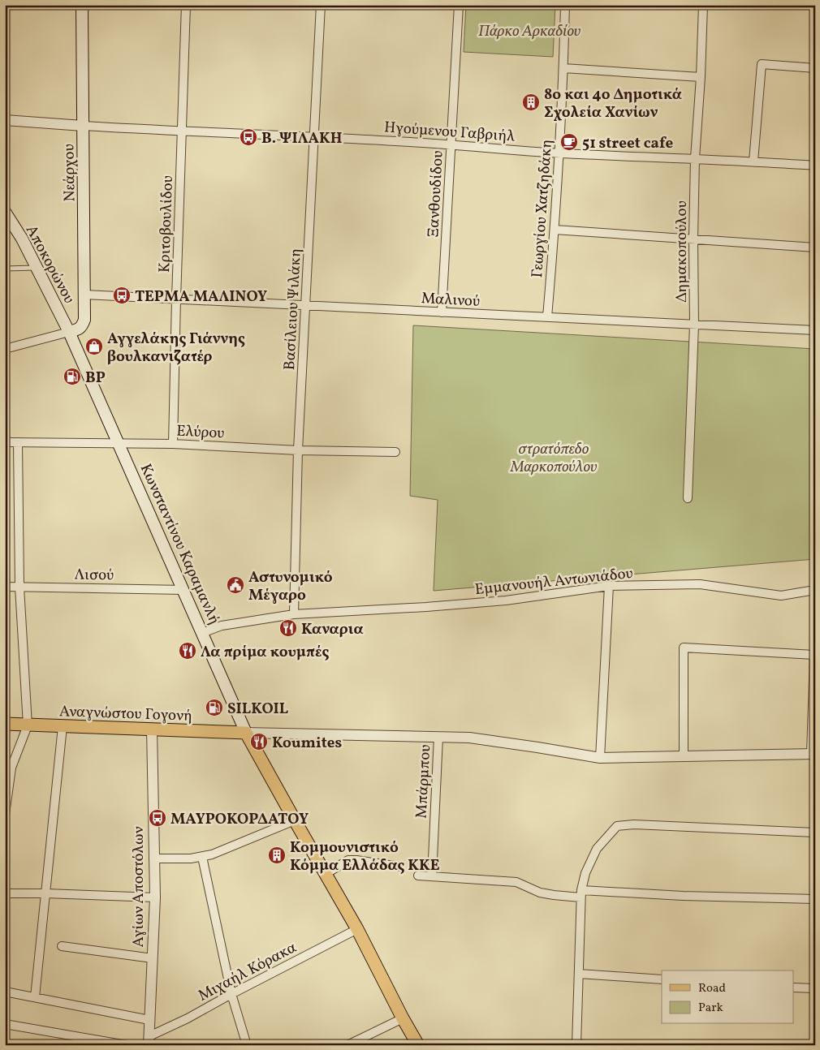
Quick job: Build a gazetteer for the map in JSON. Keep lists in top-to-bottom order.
{
  "streets": {
    "main road": [
      "Νεάρχου",
      "Αποκορώνου",
      "Κωνσταντίνου Καραμανλή",
      "Αναγνώστου Γογονή"
    ],
    "street": [
      "Ηγούμενου Γαβριήλ",
      "Ξανθουδίδου",
      "Γεωργίου Χατζηδάκη",
      "Κριτοβουλίδου",
      "Δημακοπούλου",
      "Μαλινού",
      "Βασίλειου Ψιλάκη",
      "Ελύρου",
      "Λισού",
      "Εμμανουήλ Αντωνιάδου",
      "Μπάρμπου",
      "Αγίων Αποστόλων",
      "Μιχαήλ Κόρακα"
    ]
  },
  "crossings": [
    ["Ηγούμενου Γαβριήλ", "Νεάρχου"],
    ["Ηγούμενου Γαβριήλ", "Ξανθουδίδου"],
    ["Ηγούμενου Γαβριήλ", "Γεωργίου Χατζηδάκη"],
    ["Ηγούμενου Γαβριήλ", "Κριτοβουλίδου"],
    ["Ηγούμενου Γαβριήλ", "Δημακοπούλου"],
    ["Ηγούμενου Γαβριήλ", "Βασίλειου Ψιλάκη"],
    ["Νεάρχου", "Αποκορώνου"],
    ["Νεάρχου", "Μαλινού"],
    ["Νεάρχου", "Κωνσταντίνου Καραμανλή"],
    ["Ξανθουδίδου", "Μαλινού"],
    ["Γεωργίου Χατζηδάκη", "Μαλινού"],
    ["Κριτοβουλίδου", "Μαλινού"],
    ["Κριτοβουλίδου", "Ελύρου"],
    ["Δημακοπούλου", "Μαλινού"],
    ["Αποκορώνου", "Κωνσταντίνου Καραμανλή"],
    ["Μαλινού", "Βασίλειου Ψιλάκη"],
    ["Βασίλειου Ψιλάκη", "Ελύρου"],
    ["Βασίλειου Ψιλάκη", "Εμμανουήλ Αντωνιάδου"],
    ["Ελύρου", "Κωνσταντίνου Καραμανλή"],
    ["Κωνσταντίνου Καραμανλή", "Λισού"],
    ["Κωνσταντίνου Καραμανλή", "Εμμανουήλ Αντωνιάδου"],
    ["Κωνσταντίνου Καραμανλή", "Αναγνώστου Γογονή"],
    ["Κωνσταντίνου Καραμανλή", "Μιχαήλ Κόρακα"],
    ["Αναγνώστου Γογονή", "Αγίων Αποστόλων"],
    ["Αγίων Αποστόλων", "Μιχαήλ Κόρακα"]
  ],
  "parks": ["Πάρκο Αρκαδίου", "στρατόπεδο Μαρκοπούλου"],
  "places": {
    "building": ["8ο και 4ο Δημοτικά Σχολεία Χανίων", "Κομμουνιστικό Κόμμα Ελλάδας ΚΚΕ"],
    "bus stop": ["Β. ΨΙΛΑΚΗ", "ΤΕΡΜΑ ΜΑΛΙΝΟΥ", "ΜΑΥΡΟΚΟΡΔΑΤΟΥ"],
    "cafe": ["51 street cafe"],
    "shop": ["Αγγελάκης Γιάννης βουλκανιζατέρ"],
    "fuel station": ["BP", "SILKOIL"],
    "public building": ["Αστυνομικό Μέγαρο"],
    "restaurant": ["Καναρια", "Λα πρίμα κουμπές", "Koumites"]
  },
  "legend": ["Road", "Park"]
}
